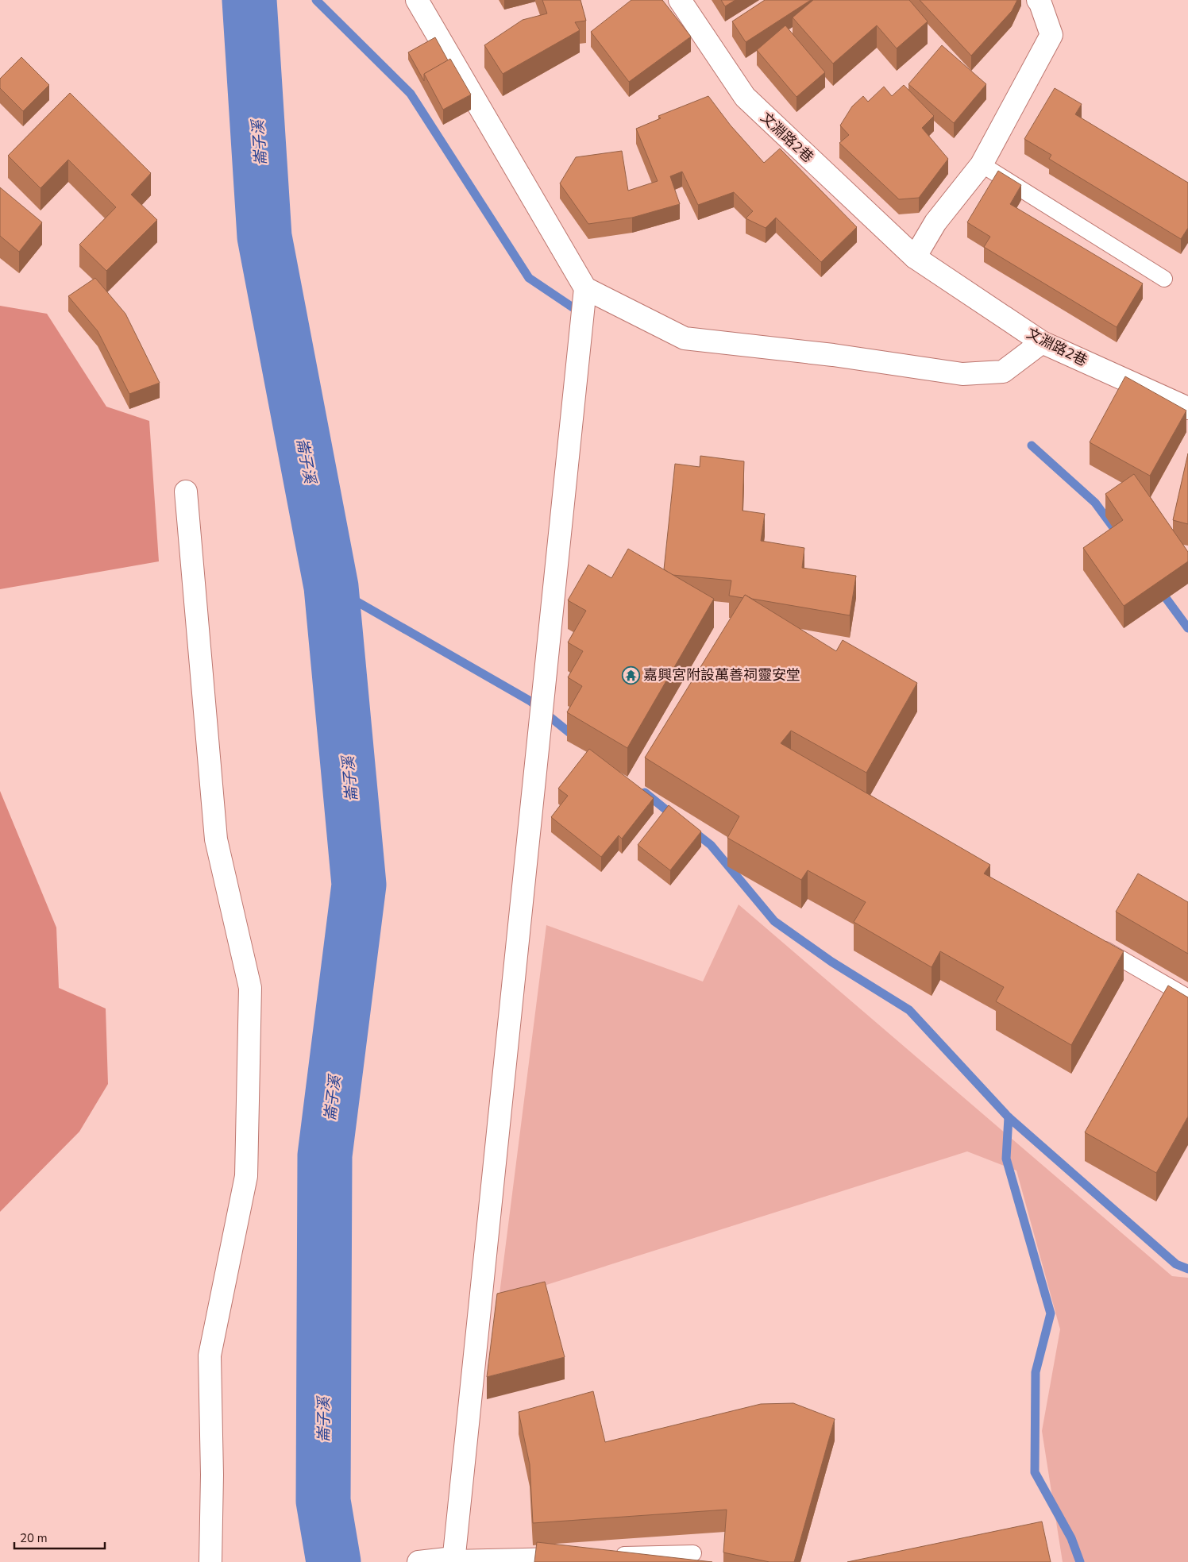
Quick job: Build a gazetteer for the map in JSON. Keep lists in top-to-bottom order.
{
  "streets": {
    "street": ["文淵路2巷"]
  },
  "water": ["崙子溪"],
  "places": {
    "temple": ["嘉興宮附設萬善祠靈安堂"]
  },
  "scale_bar": "20 m"
}
